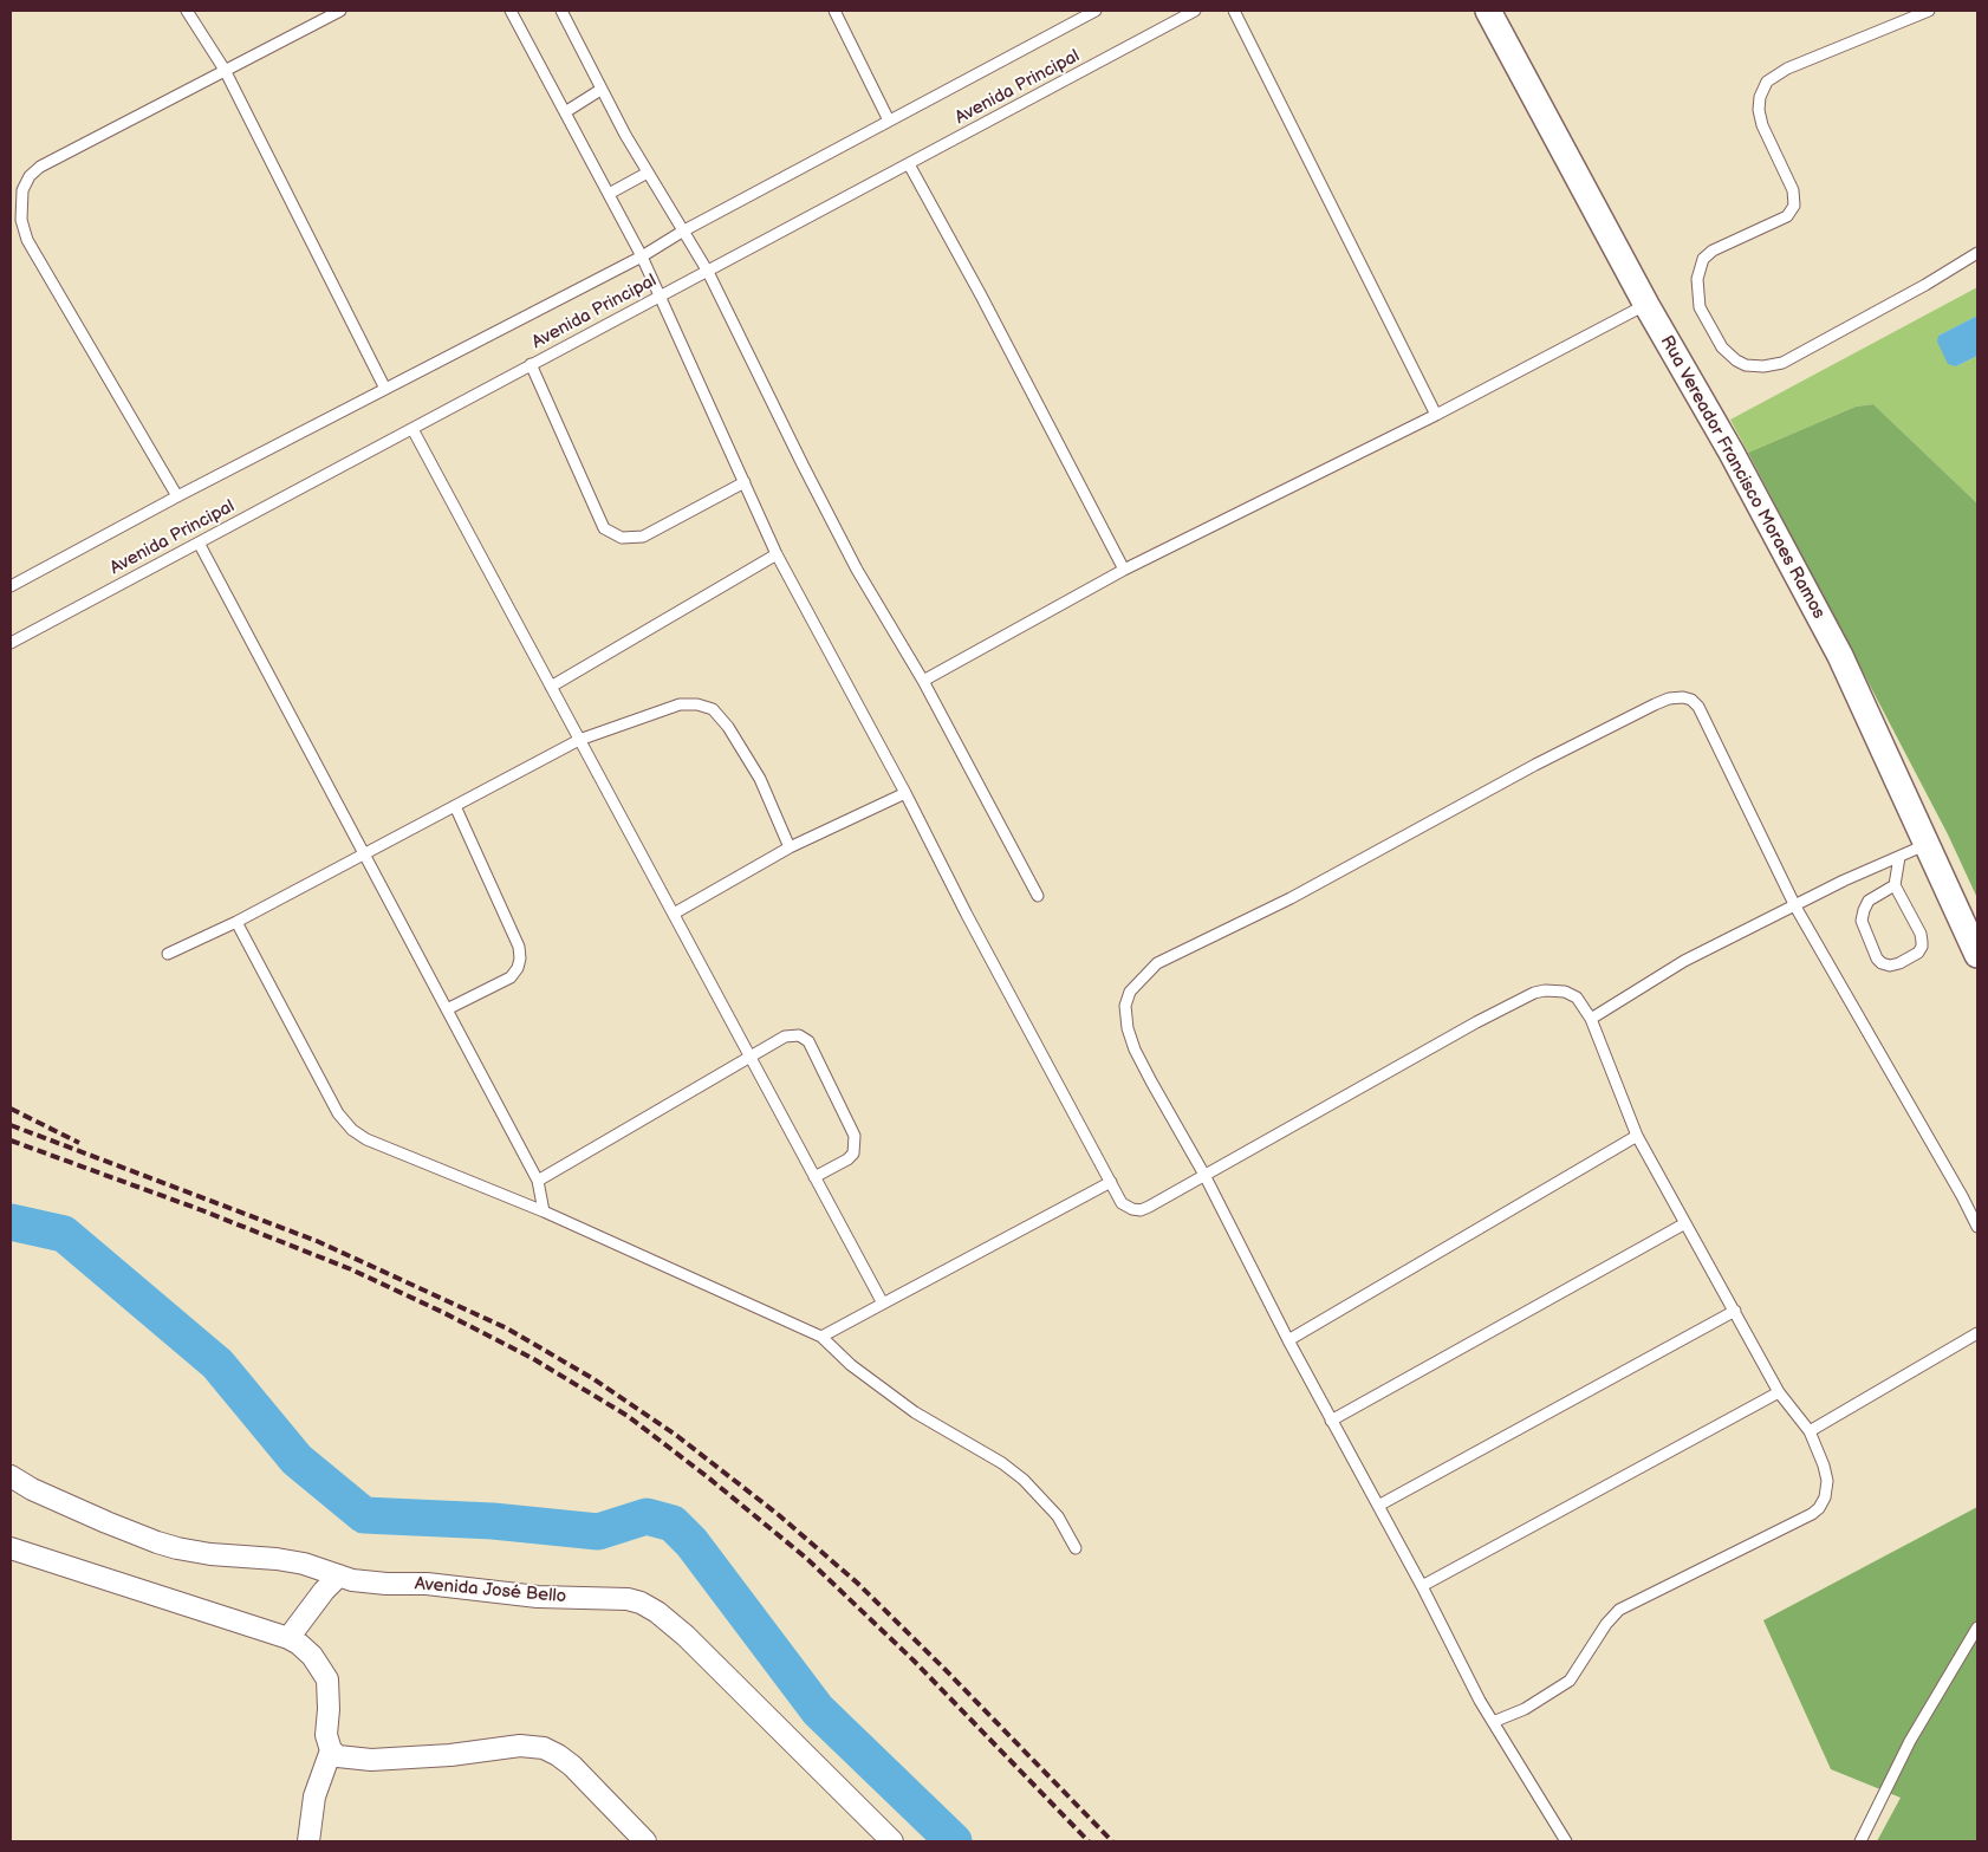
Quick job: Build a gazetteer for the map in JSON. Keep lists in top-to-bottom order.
{
  "streets": {
    "street": ["Rua Vereador Francisco Moraes Ramos", "Avenida José Bello"],
    "lane": ["Avenida Principal"]
  }
}
